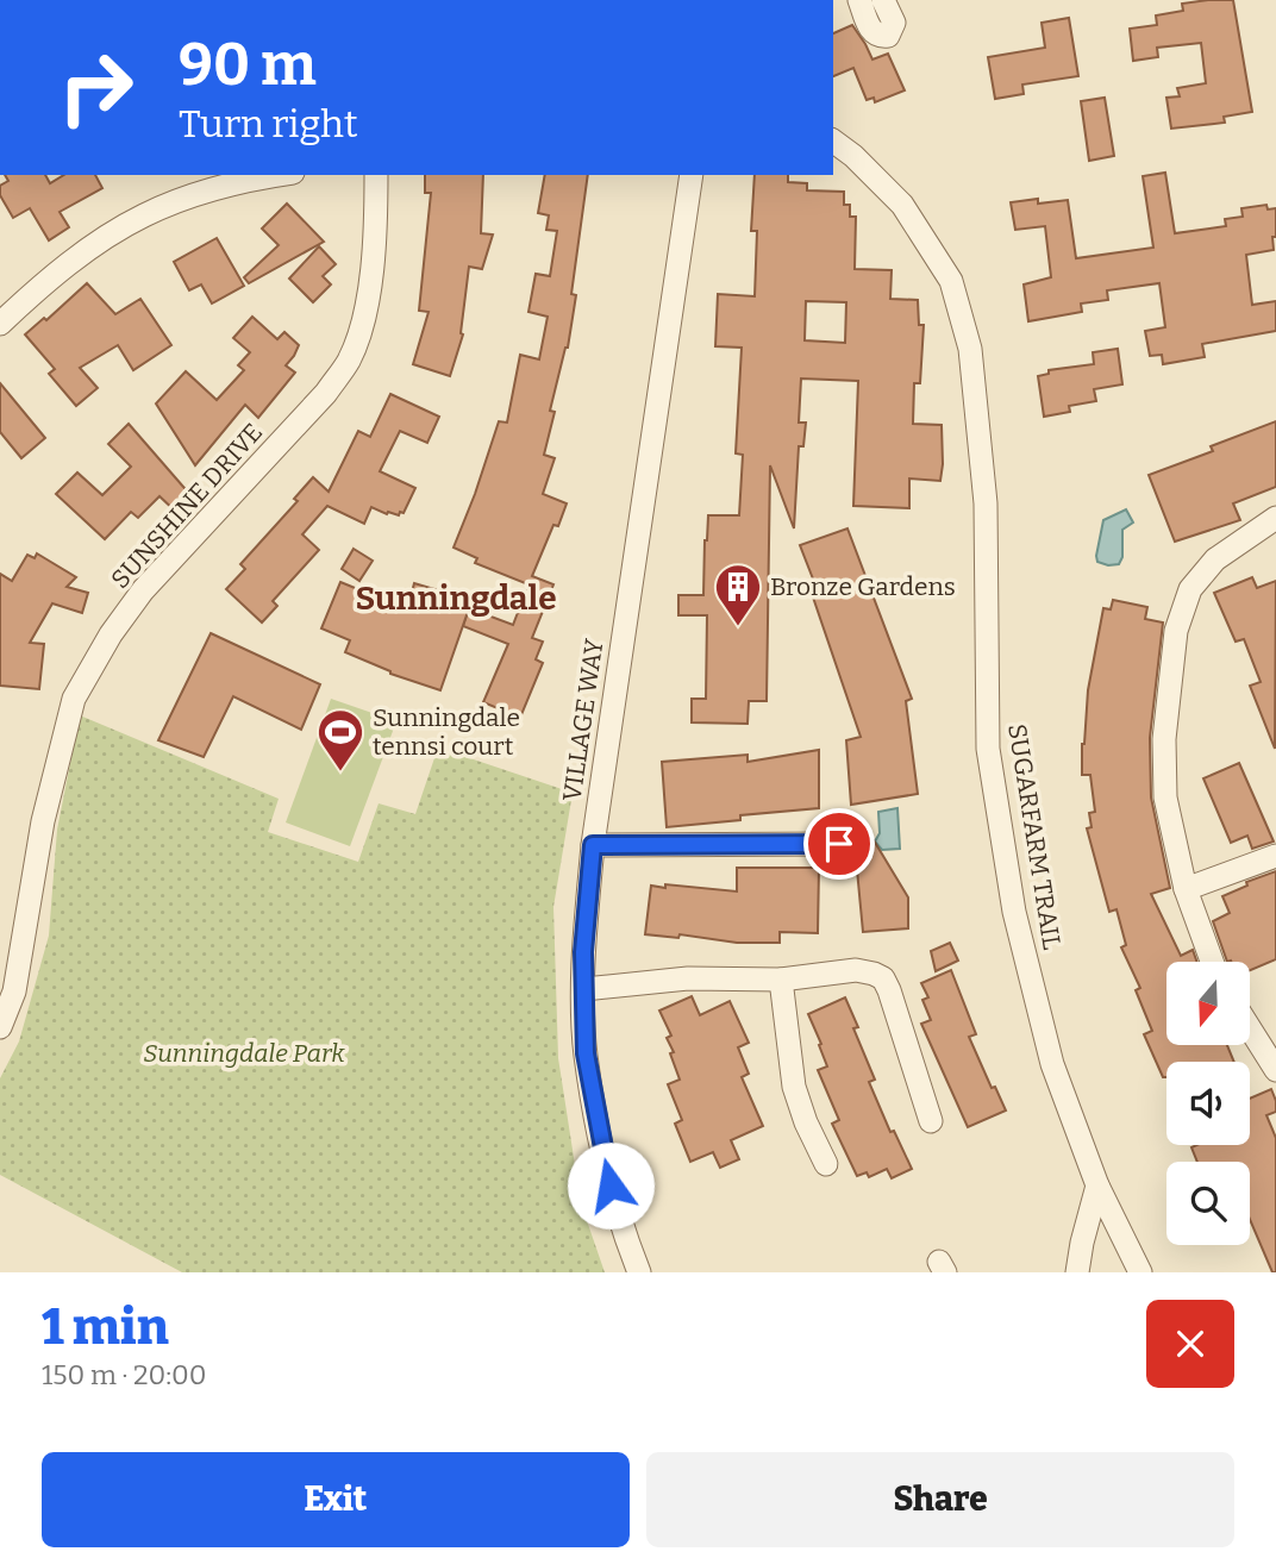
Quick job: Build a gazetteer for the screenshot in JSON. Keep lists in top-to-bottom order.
{
  "streets": {
    "street": ["SUNSHINE DRIVE", "VILLAGE WAY", "SUGARFARM TRAIL"]
  },
  "districts": ["Sunningdale"],
  "parks": ["Sunningdale Park"],
  "places": {
    "building": ["Bronze Gardens"],
    "sports": ["Sunningdale tennsi court"]
  },
  "north": "bottom",
  "page": {
    "turn": ["90 m", "Turn right"],
    "heading": ["1 min", "150 m · 20:00"],
    "buttons": ["Exit", "Share"]
  }
}
